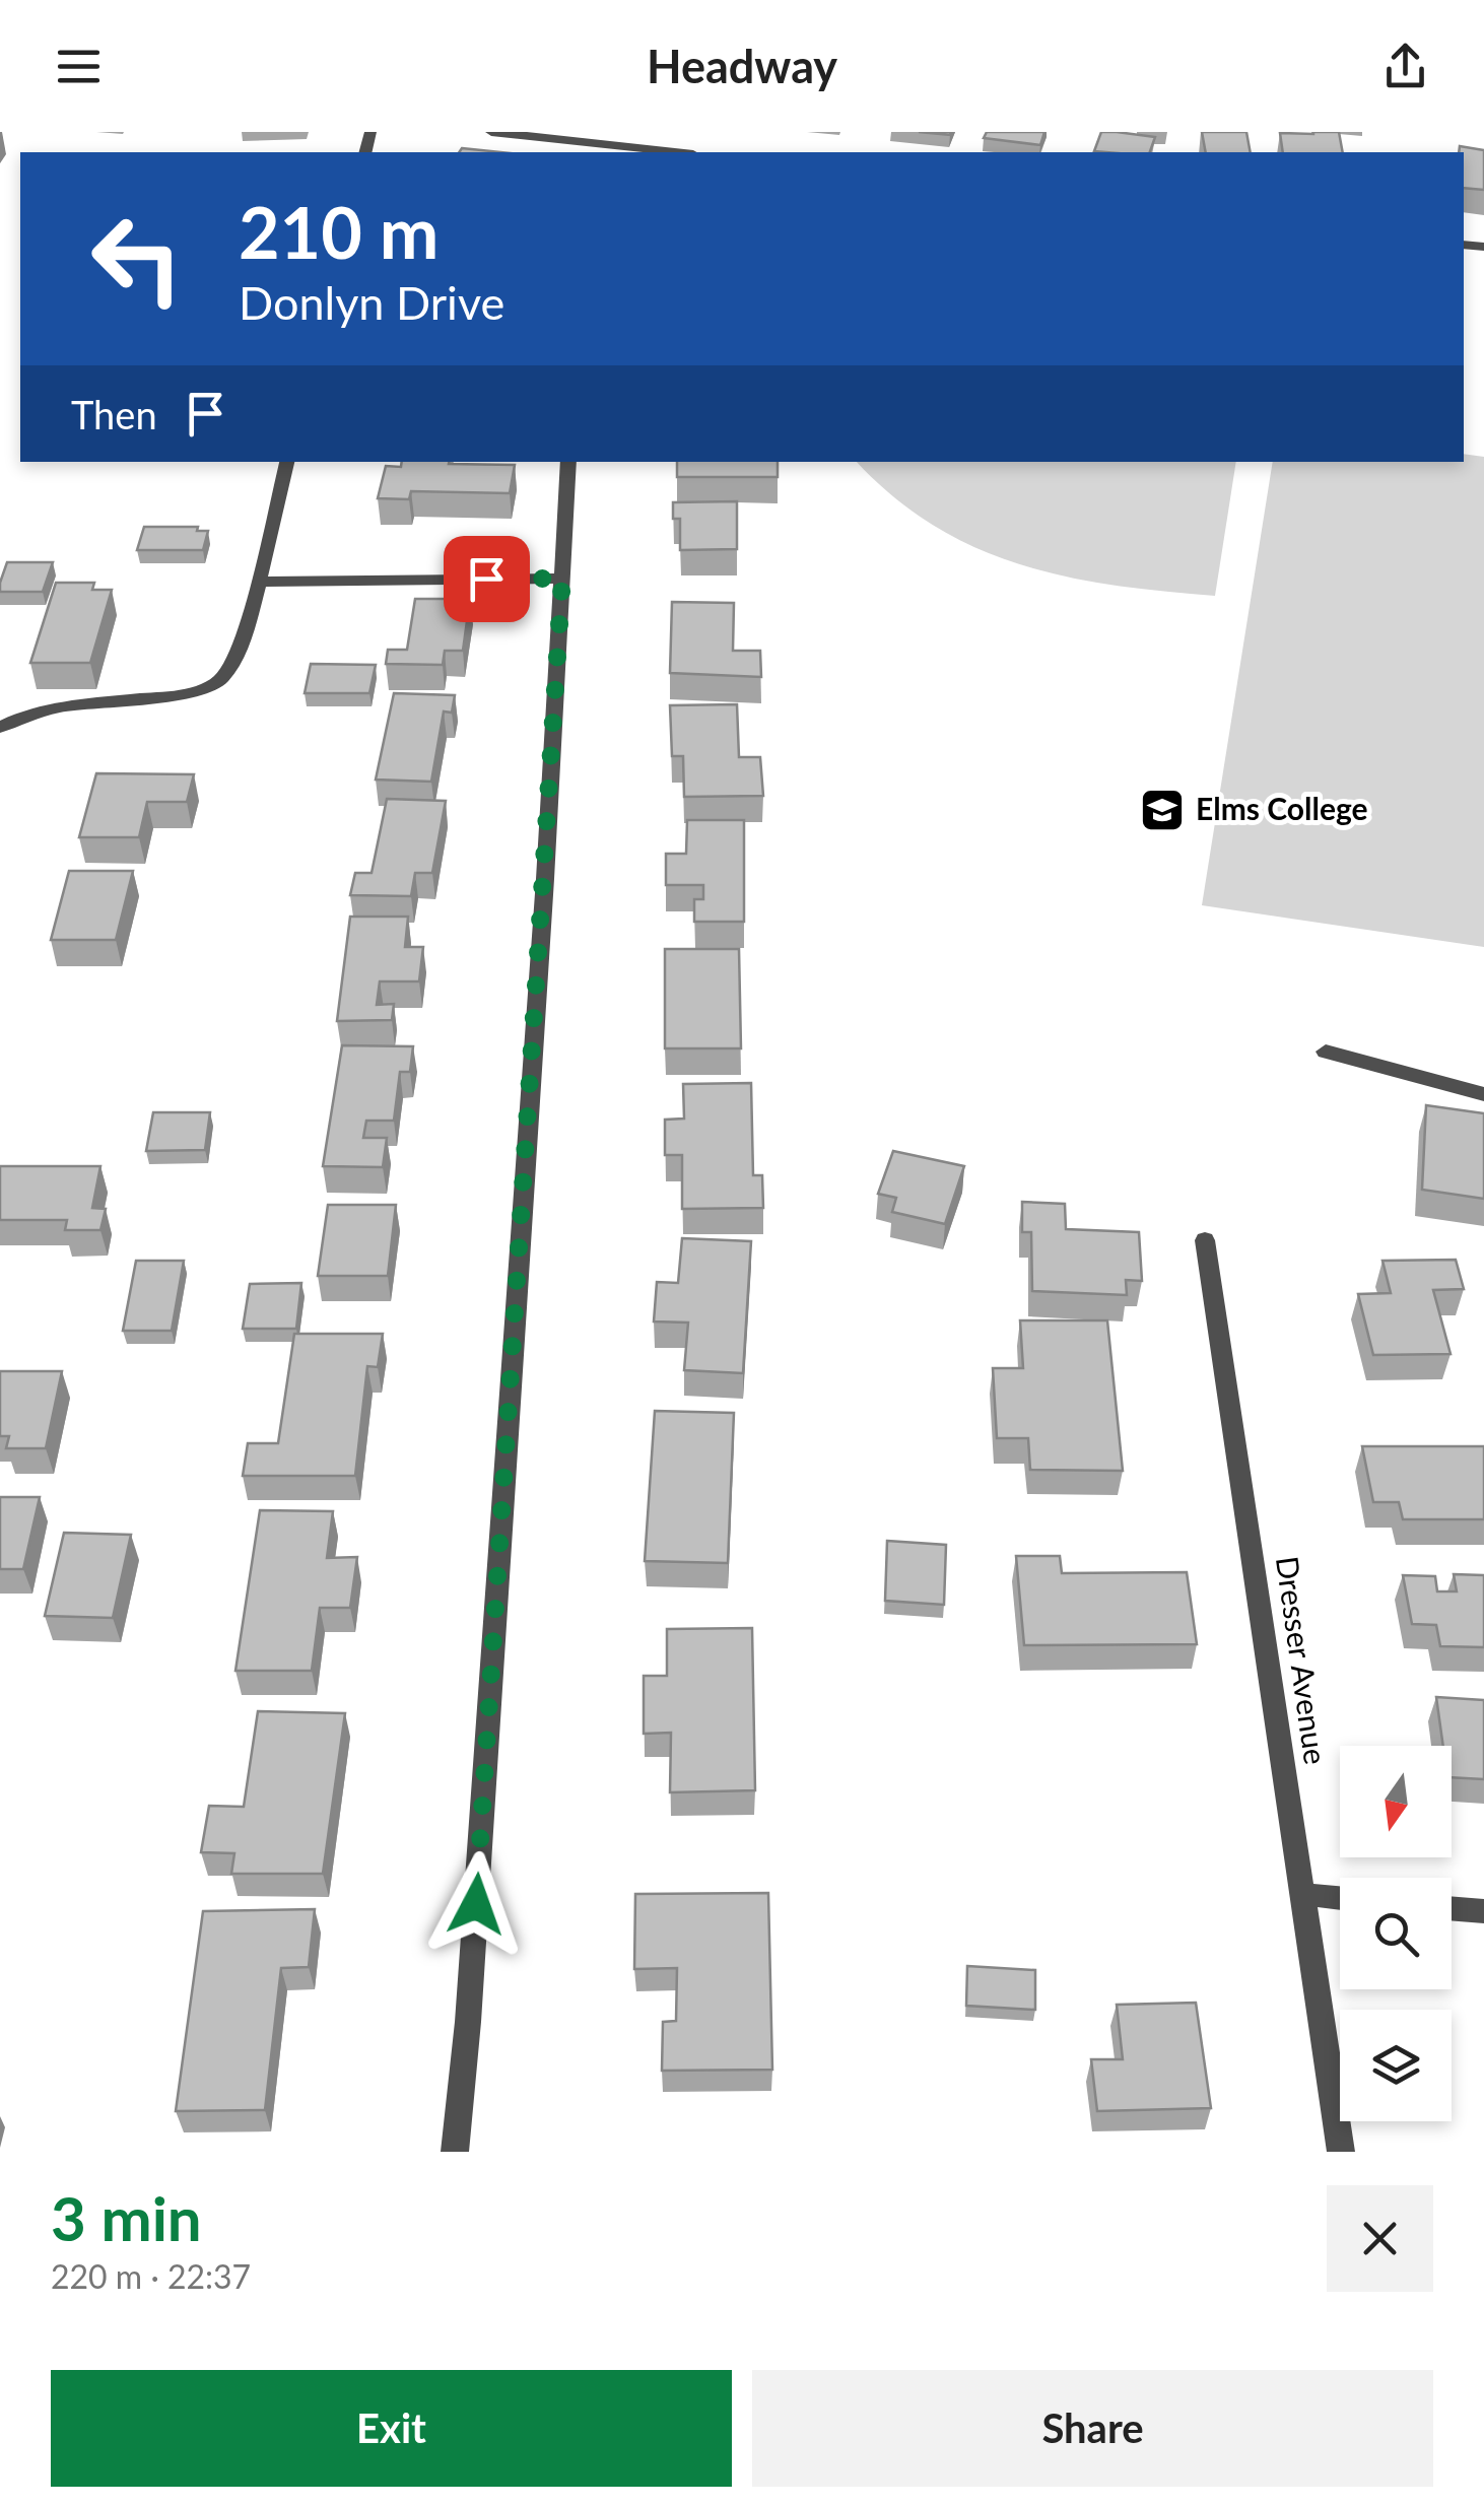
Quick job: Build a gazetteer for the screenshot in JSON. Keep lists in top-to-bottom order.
{
  "streets": {
    "street": ["Dresser Avenue"]
  },
  "places": {
    "school or university": ["Elms College"]
  },
  "north": "bottom",
  "page": {
    "header": "Headway",
    "turn": ["210 m", "Donlyn Drive"],
    "then": "Then",
    "heading": ["3 min", "220 m · 22:37"],
    "buttons": ["Exit", "Share"]
  }
}
